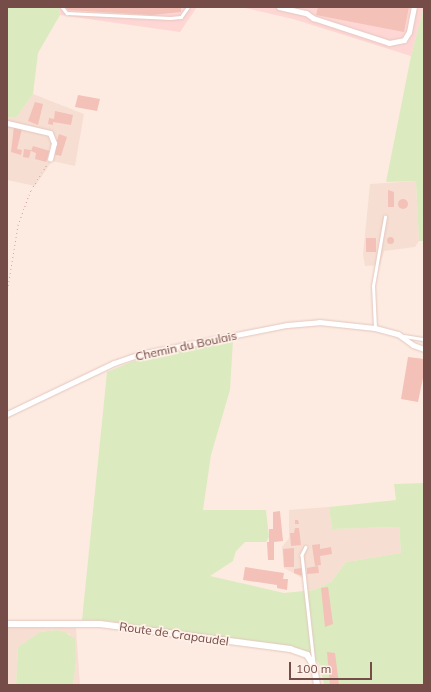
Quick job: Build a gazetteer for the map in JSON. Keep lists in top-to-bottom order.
{
  "streets": {
    "street": ["Chemin du Boulais", "Route de Crapaudel"]
  },
  "scale_bar": "100 m"
}
